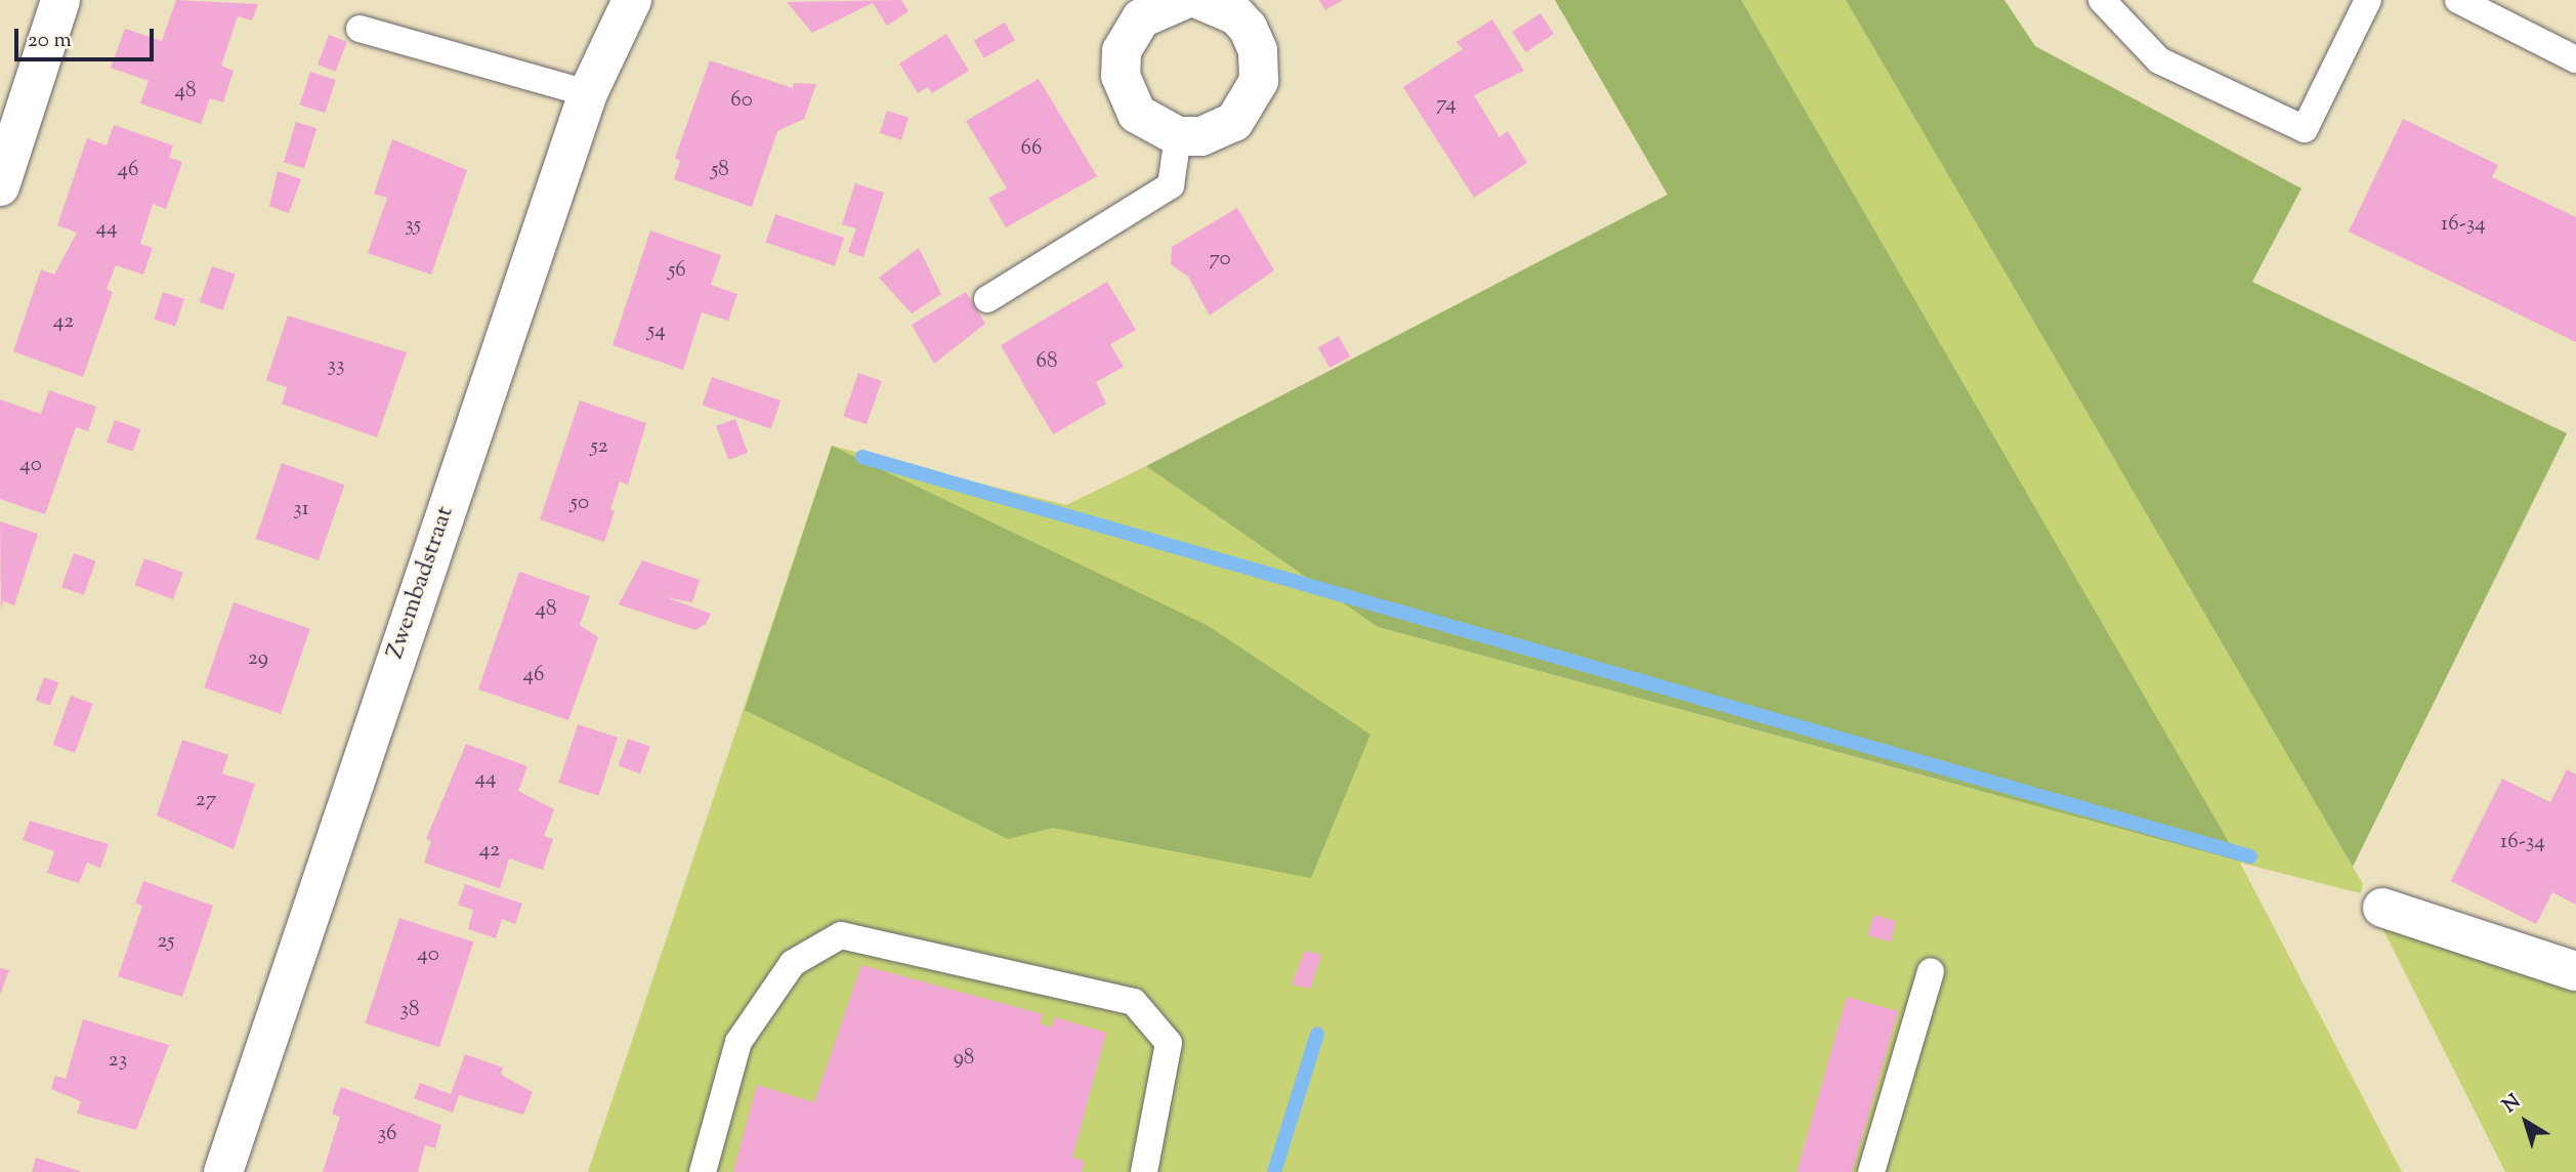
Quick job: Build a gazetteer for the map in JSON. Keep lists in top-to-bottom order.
{
  "streets": {
    "street": ["Zwembadstraat"]
  },
  "house_numbers": [
    "48",
    "60",
    "74",
    "66",
    "46",
    "58",
    "16-34",
    "35",
    "44",
    "70",
    "56",
    "42",
    "54",
    "68",
    "33",
    "52",
    "40",
    "50",
    "31",
    "48",
    "29",
    "46",
    "44",
    "27",
    "16-34",
    "42",
    "25",
    "40",
    "38",
    "98",
    "23",
    "36"
  ],
  "scale_bar": "20 m",
  "north": "top left"
}
